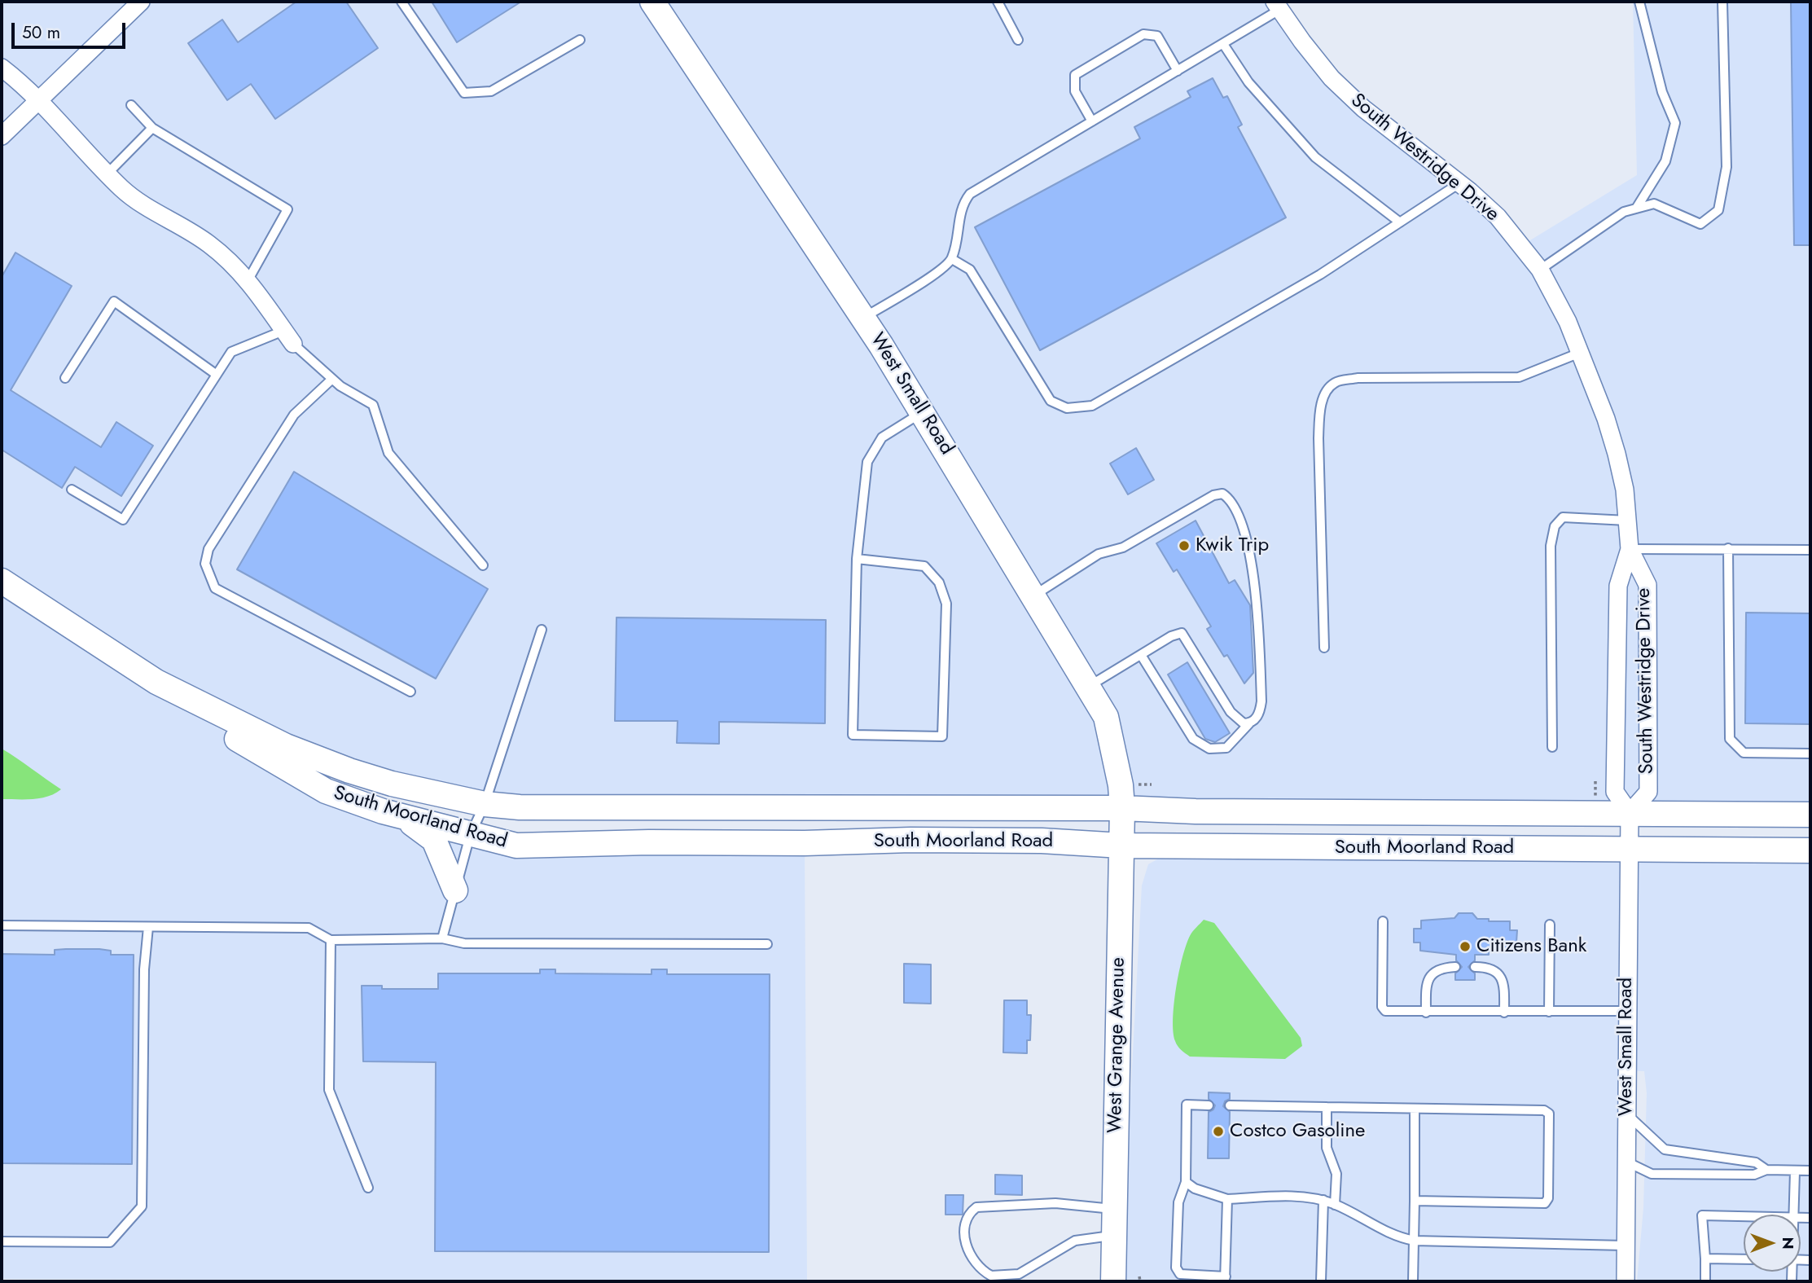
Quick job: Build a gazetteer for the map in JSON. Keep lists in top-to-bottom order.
{
  "streets": {
    "main road": ["West Small Road", "South Moorland Road", "West Grange Avenue"],
    "street": ["South Westridge Drive"]
  },
  "crossings": [
    ["South Westridge Drive", "West Small Road"],
    ["South Westridge Drive", "South Moorland Road"],
    ["West Small Road", "South Moorland Road"],
    ["West Small Road", "West Grange Avenue"],
    ["South Moorland Road", "West Grange Avenue"]
  ],
  "places": ["Kwik Trip", "Citizens Bank", "Costco Gasoline"],
  "scale_bar": "50 m",
  "north": "right"
}
